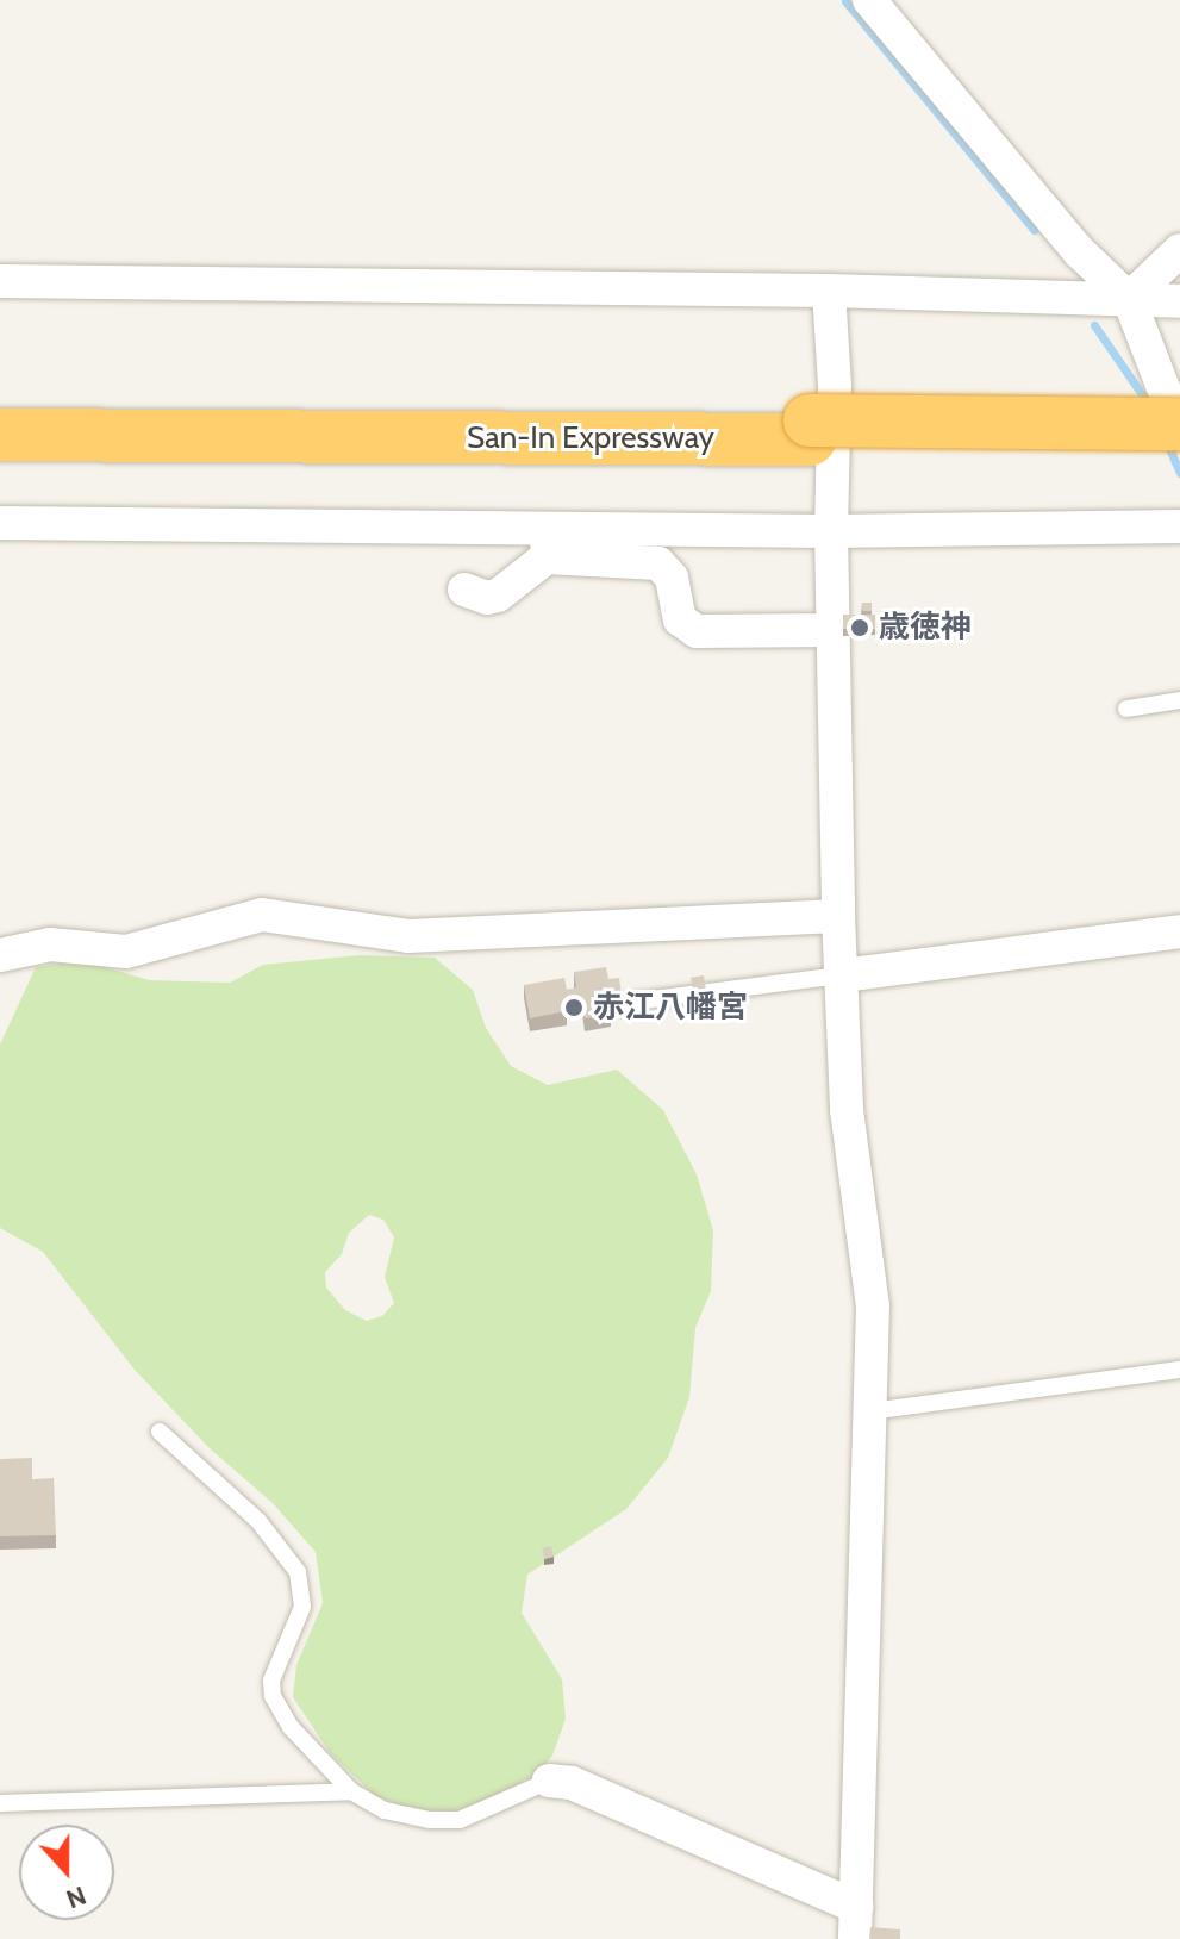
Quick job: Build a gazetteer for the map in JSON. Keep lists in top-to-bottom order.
{
  "streets": {
    "highway": ["San-In Expressway"]
  },
  "places": ["歳徳神", "赤江八幡宮"],
  "north": "bottom"
}
